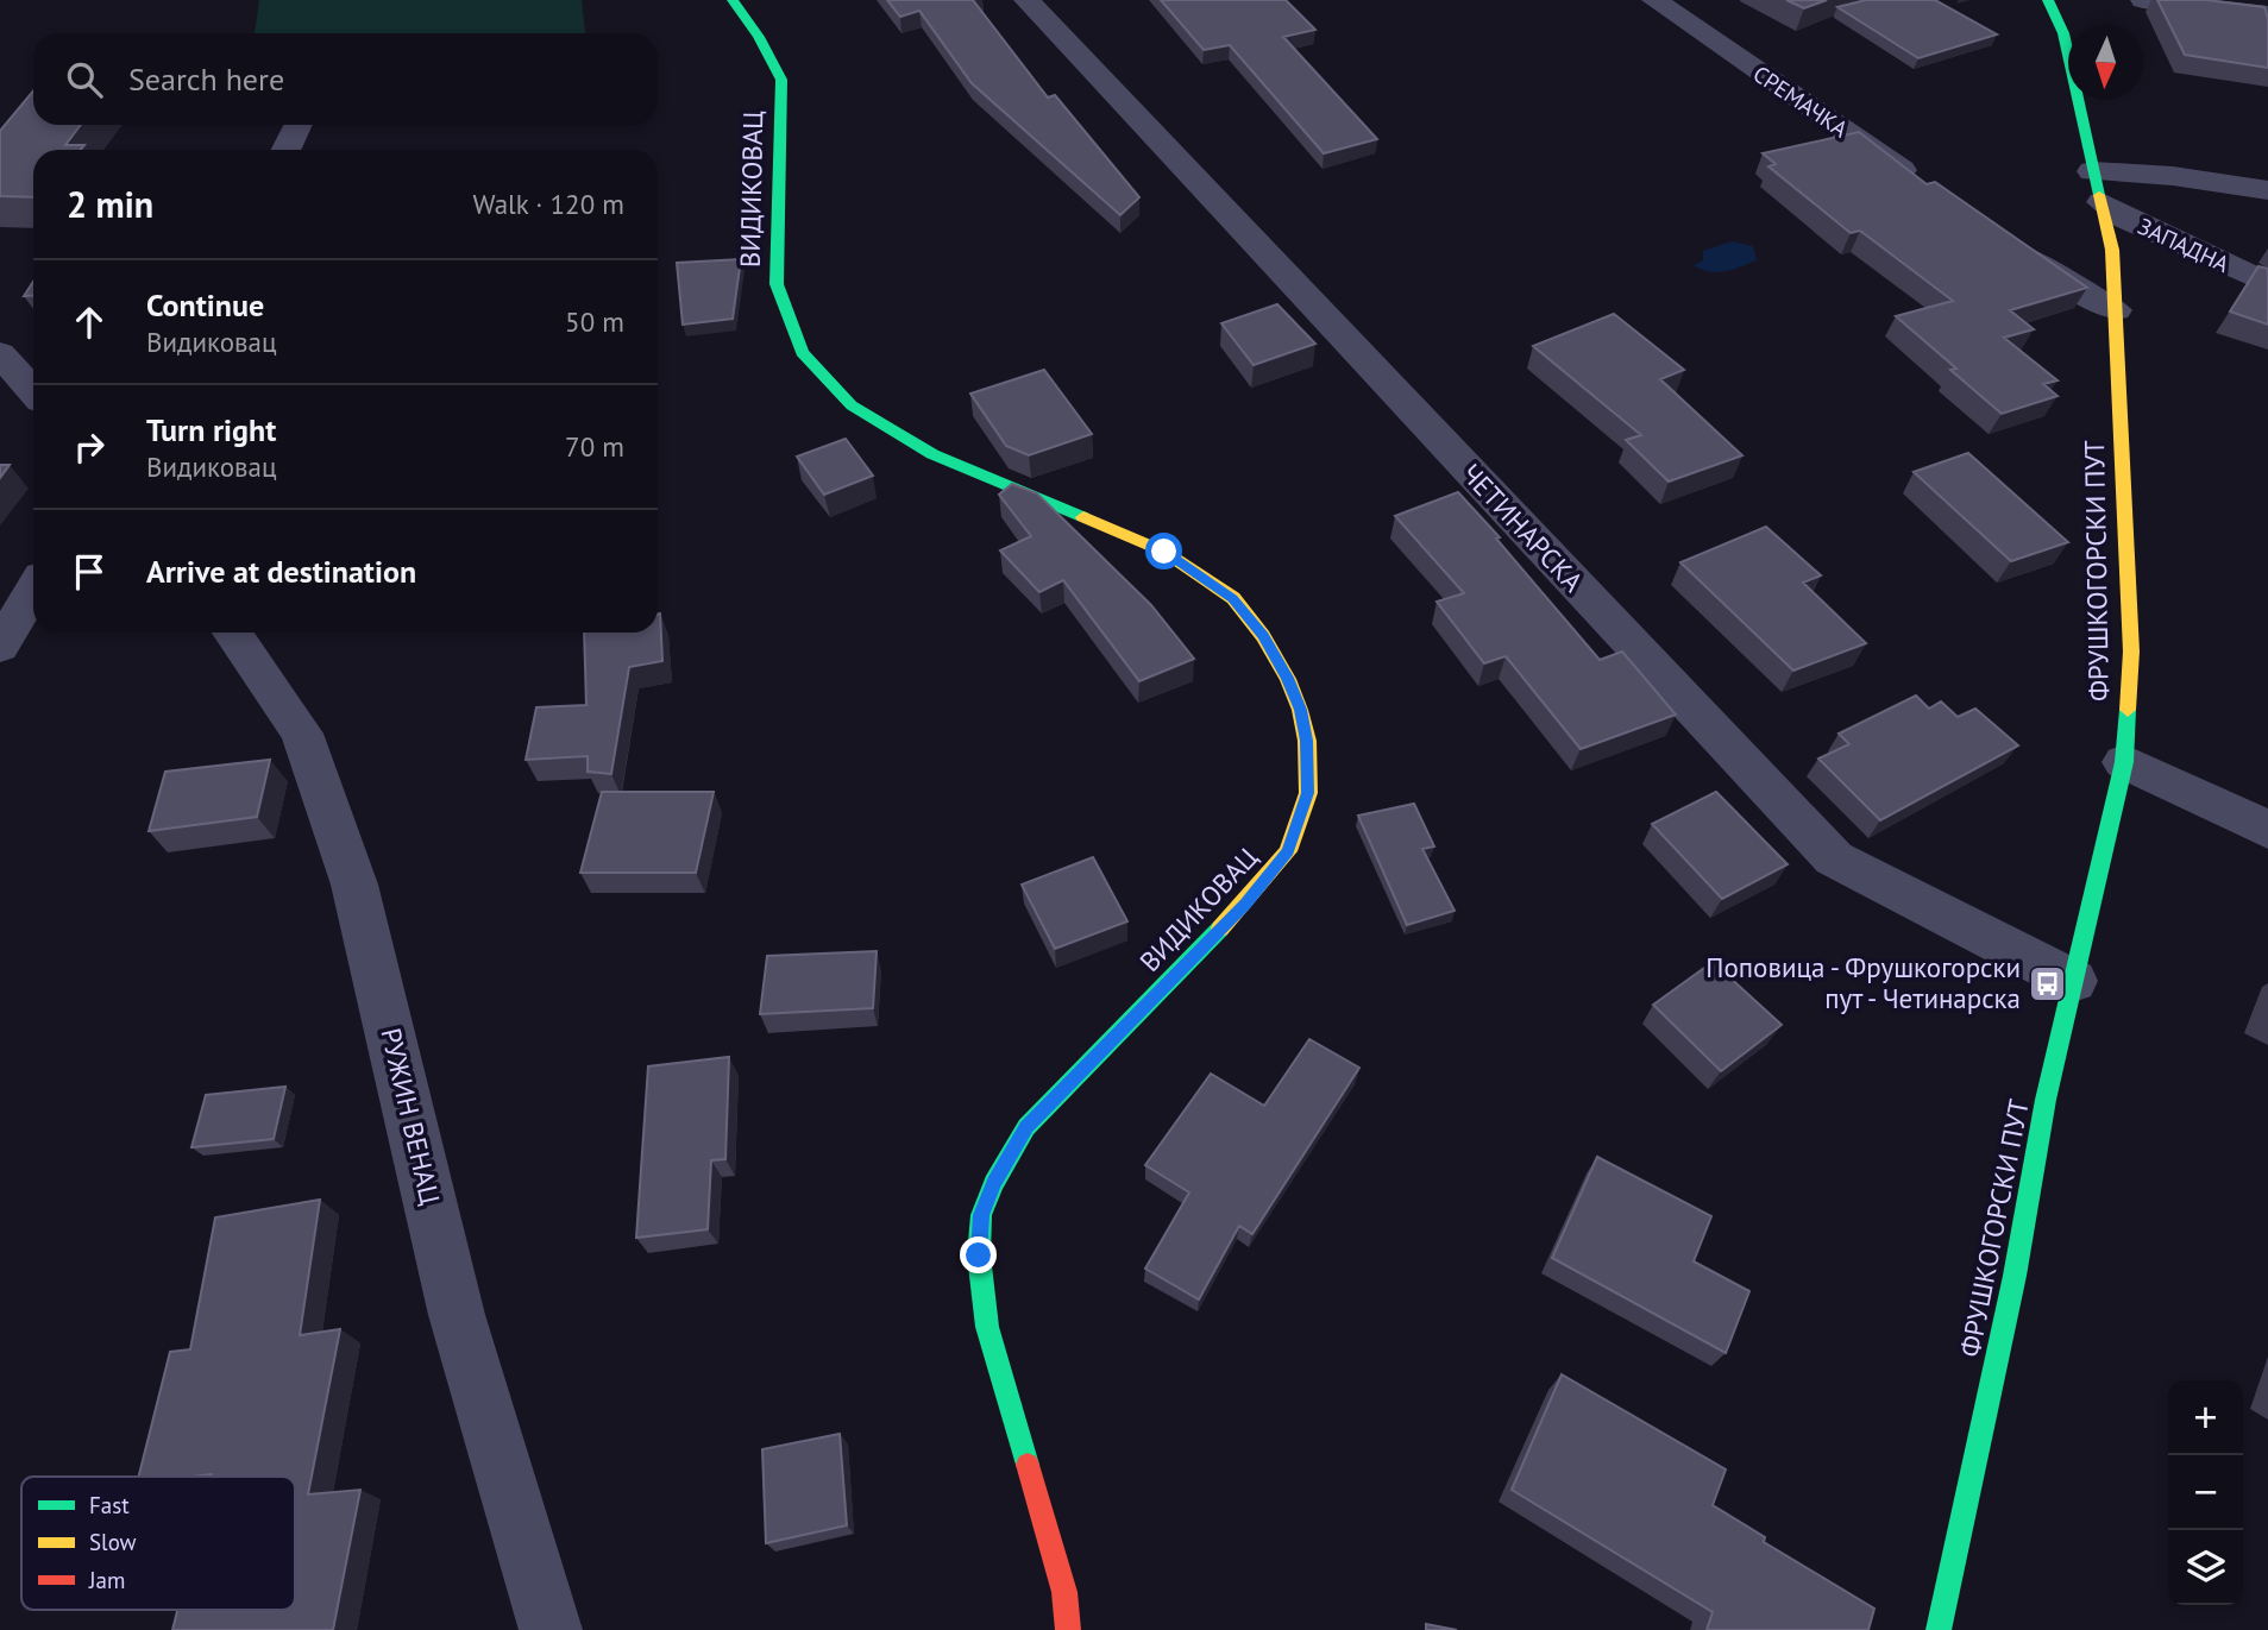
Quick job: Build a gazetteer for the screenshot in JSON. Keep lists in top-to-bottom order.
{
  "streets": {
    "street": [
      "СРЕМАЧКА",
      "ВИДИКОВАЦ",
      "ЗАПАДНА",
      "ЧЕТИНАРСКА",
      "ФРУШКОГОРСКИ ПУТ",
      "РУЖИН ВЕНАЦ"
    ]
  },
  "crossings": [
    ["ЗАПАДНА", "ФРУШКОГОРСКИ ПУТ"],
    ["ЧЕТИНАРСКА", "ФРУШКОГОРСКИ ПУТ"]
  ],
  "places": {
    "bus stop": ["Поповица - Фрушкогорски пут - Четинарска"]
  },
  "legend": ["Fast", "Slow", "Jam"],
  "north": "bottom",
  "page": {
    "search": "Search here",
    "heading": ["2 min", "Walk · 120 m"],
    "list": [
      ["Continue", "Видиковац", "50 m"],
      ["Turn right", "Видиковац", "70 m"],
      "Arrive at destination"
    ],
    "map_buttons": ["+", "−"]
  }
}
